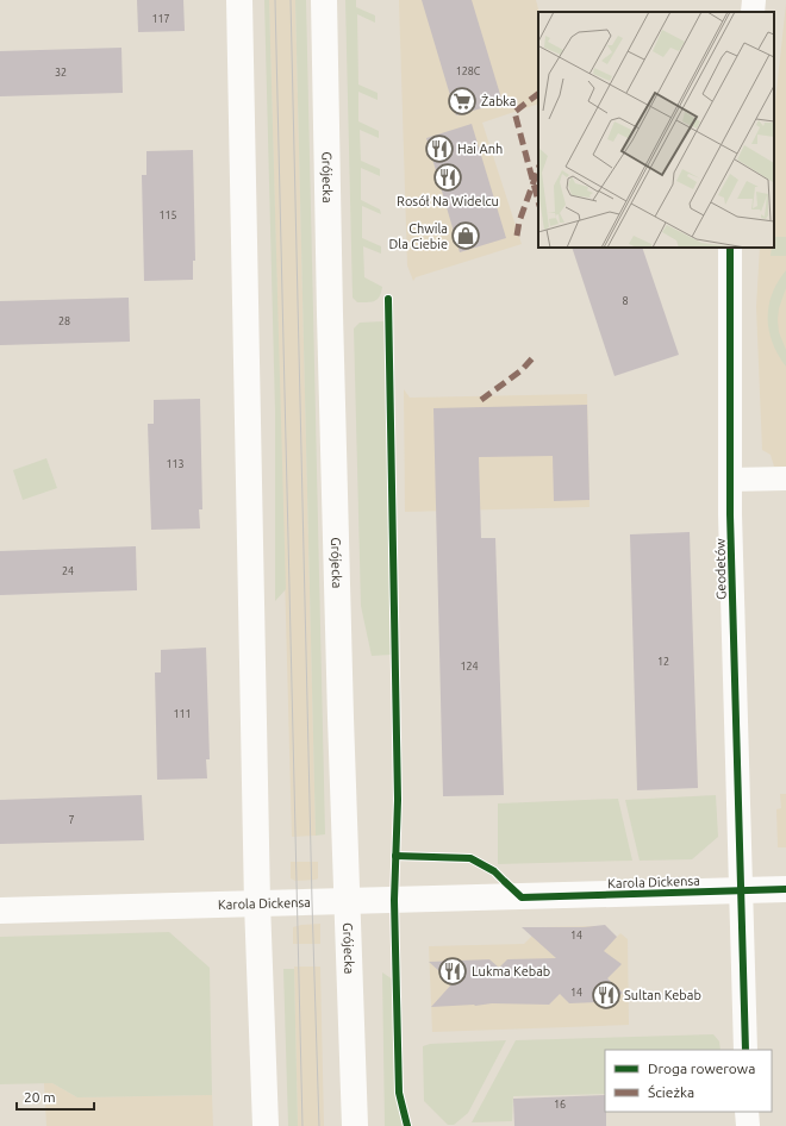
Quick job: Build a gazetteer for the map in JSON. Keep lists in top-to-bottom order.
{
  "streets": {
    "main road": ["Grójecka", "Karola Dickensa"],
    "street": ["Geodetów"]
  },
  "crossings": [
    ["Grójecka", "Karola Dickensa"],
    ["Geodetów", "Karola Dickensa"]
  ],
  "places": {
    "supermarket": ["Żabka"],
    "restaurant": [
      "Hai Anh",
      "Rosół Na Widelcu",
      "Lukma Kebab",
      "Sultan Kebab"
    ],
    "shop": ["Chwila Dla Ciebie"]
  },
  "house_numbers": [
    "117",
    "128C",
    "32",
    "115",
    "8",
    "28",
    "113",
    "24",
    "12",
    "124",
    "111",
    "7",
    "14",
    "14",
    "16"
  ],
  "legend": ["Droga rowerowa", "Ścieżka"],
  "scale_bar": "20 m"
}
